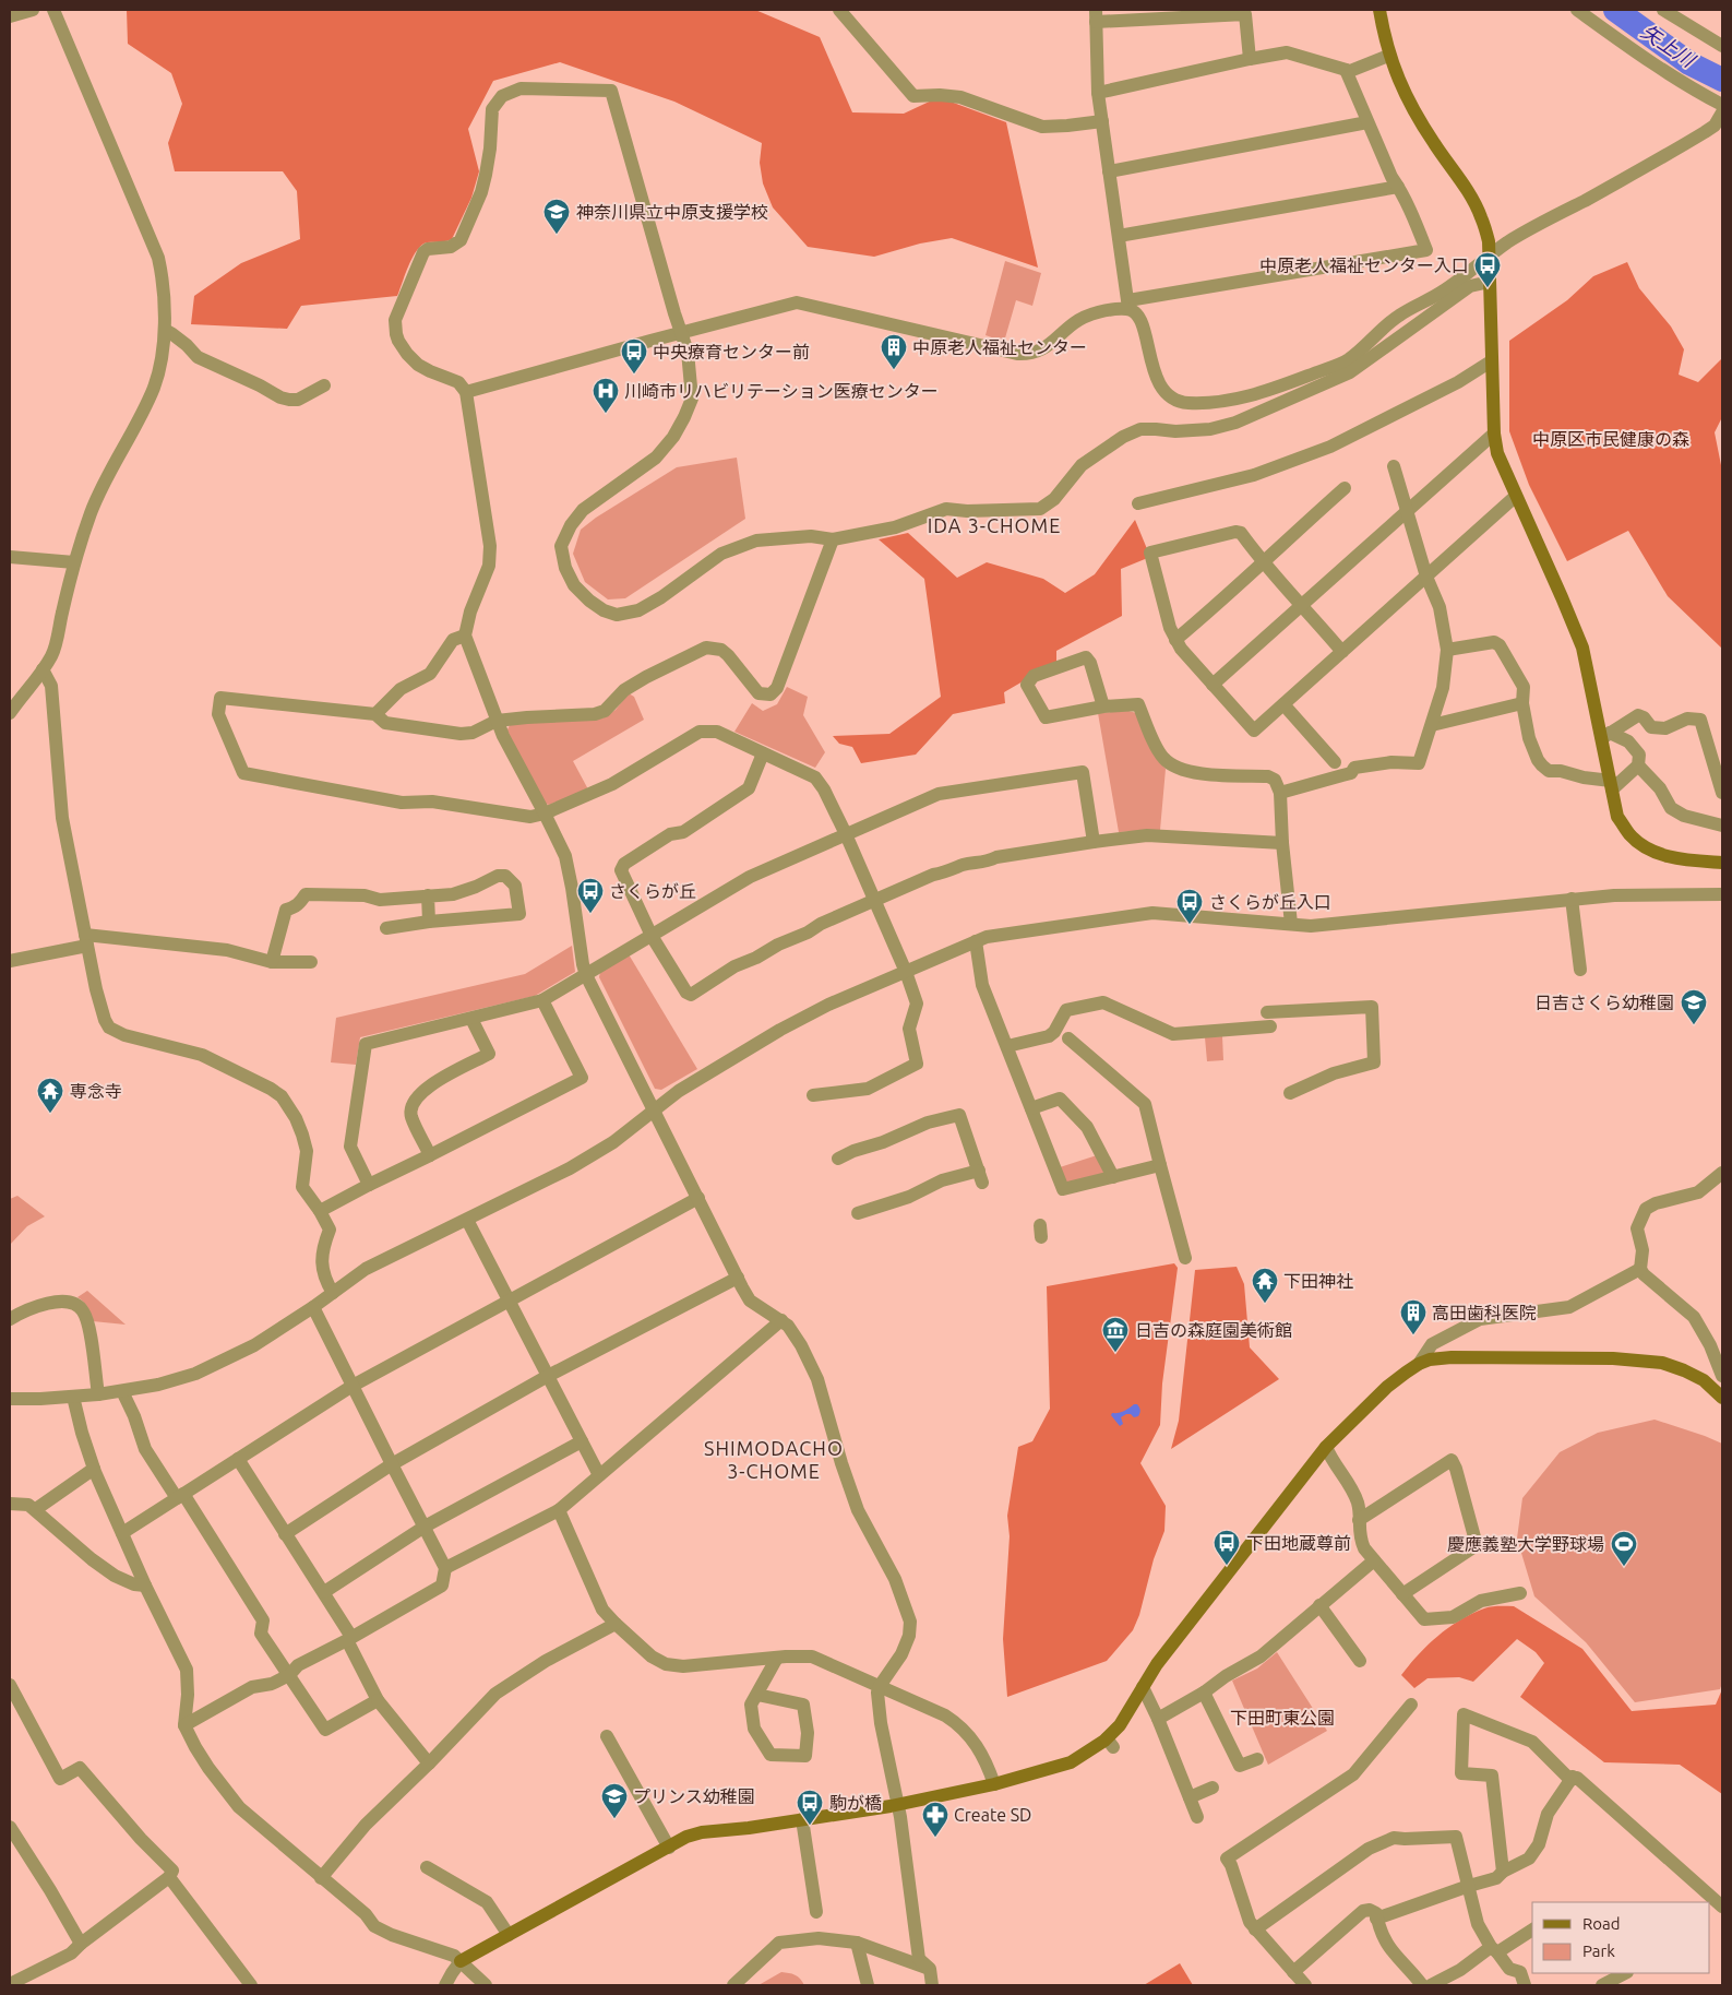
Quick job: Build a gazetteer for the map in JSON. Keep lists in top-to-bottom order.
{
  "districts": ["IDA 3-CHOME", "SHIMODACHO 3-CHOME"],
  "water": ["矢上川"],
  "parks": ["中原区市民健康の森", "下田町東公園"],
  "places": {
    "school or university": ["神奈川県立中原支援学校", "日吉さくら幼稚園", "プリンス幼稚園"],
    "bus stop": [
      "中原老人福祉センター入口",
      "中央療育センター前",
      "さくらが丘",
      "さくらが丘入口",
      "下田地蔵尊前",
      "駒が橋"
    ],
    "building": ["中原老人福祉センター", "高田歯科医院"],
    "hospital": ["川崎市リハビリテーション医療センター"],
    "temple": ["専念寺", "下田神社"],
    "museum": ["日吉の森庭園美術館"],
    "sports": ["慶應義塾大学野球場"],
    "pharmacy": ["Create SD"]
  },
  "legend": ["Road", "Park"]
}
